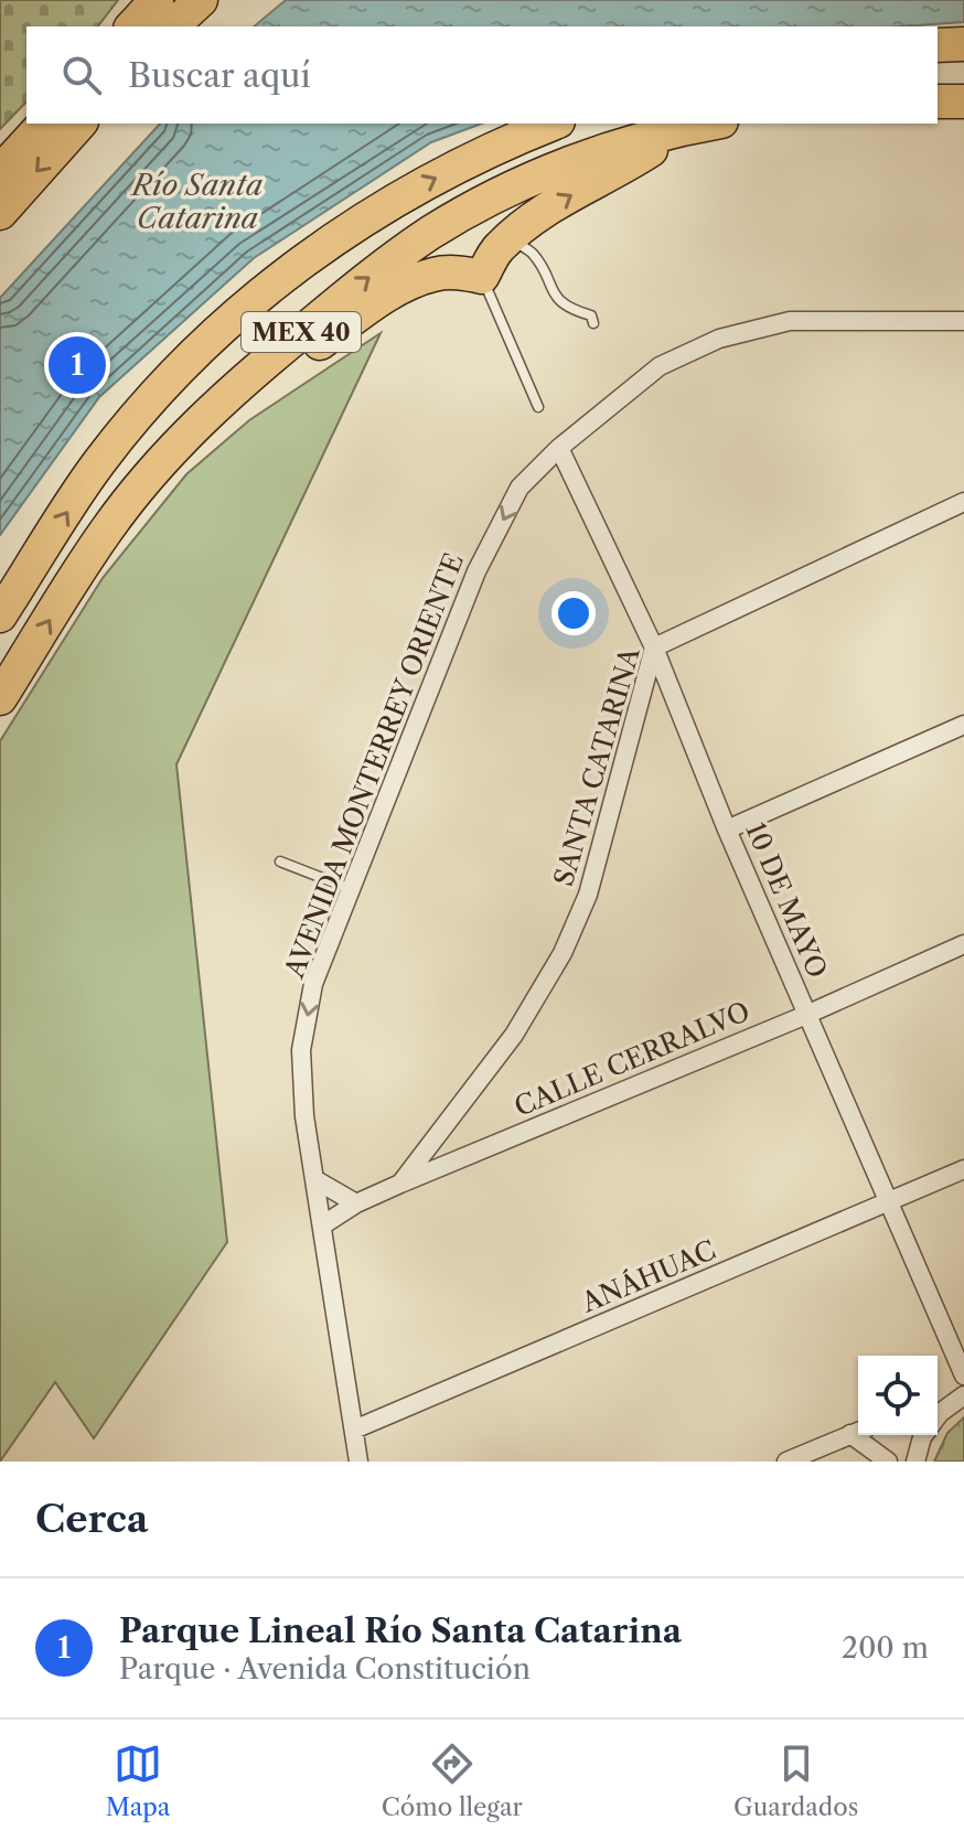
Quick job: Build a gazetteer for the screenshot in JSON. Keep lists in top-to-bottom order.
{
  "streets": {
    "highway": ["MEX 40"],
    "street": [
      "AVENIDA MONTERREY ORIENTE",
      "SANTA CATARINA",
      "10 DE MAYO",
      "CALLE CERRALVO",
      "ANÁHUAC"
    ]
  },
  "crossings": [
    ["AVENIDA MONTERREY ORIENTE", "10 DE MAYO"],
    ["AVENIDA MONTERREY ORIENTE", "CALLE CERRALVO"],
    ["AVENIDA MONTERREY ORIENTE", "ANÁHUAC"],
    ["SANTA CATARINA", "10 DE MAYO"],
    ["SANTA CATARINA", "CALLE CERRALVO"],
    ["10 DE MAYO", "CALLE CERRALVO"],
    ["10 DE MAYO", "ANÁHUAC"]
  ],
  "one_way": ["AVENIDA MONTERREY ORIENTE"],
  "water": ["Río Santa Catarina"],
  "page": {
    "search": "Buscar aquí",
    "pins": "1",
    "heading": "Cerca",
    "list": [
      {
        "mark": "1",
        "name": "Parque Lineal Río Santa Catarina",
        "note": "Parque · Avenida Constitución",
        "value": "200 m"
      }
    ],
    "nav": ["Mapa", "Cómo llegar", "Guardados"]
  }
}
